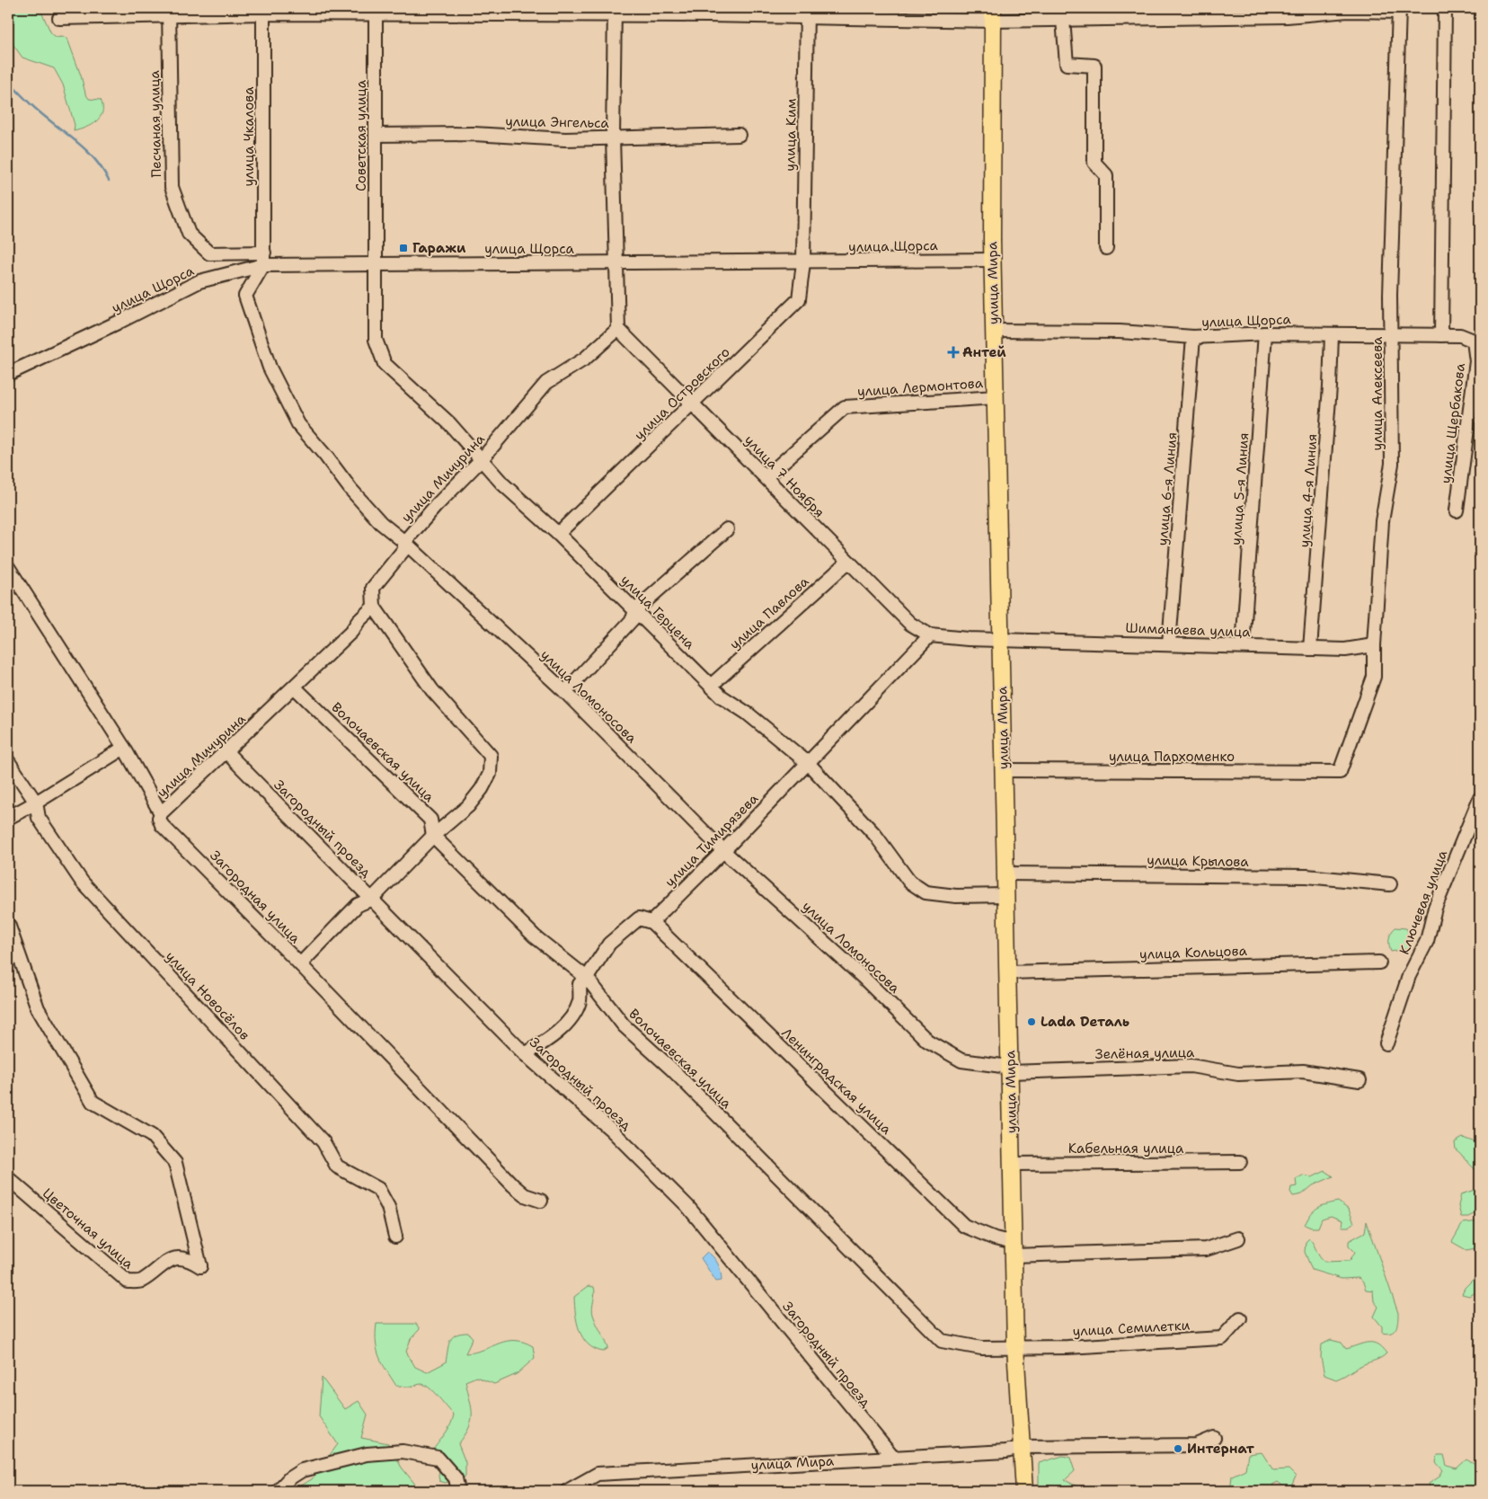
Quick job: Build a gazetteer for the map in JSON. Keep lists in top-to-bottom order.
{
  "streets": {
    "main road": ["улица Мира"],
    "street": [
      "улица Энгельса",
      "Песчаная улица",
      "улица Ким",
      "Советская улица",
      "улица Чкалова",
      "улица Щорса",
      "улица Лермонтова",
      "улица Островского",
      "улица Алексеева",
      "улица Щербакова",
      "улица 7 Ноября",
      "улица Мичурина",
      "улица 6-я Линия",
      "улица 5-я Линия",
      "улица 4-я Линия",
      "улица Герцена",
      "улица Павлова",
      "Шиманаева улица",
      "улица Ломоносова",
      "Волочаевская улица",
      "улица Пархоменко",
      "Загородный проезд",
      "улица Тимирязева",
      "улица Крылова",
      "Загородная улица",
      "Ключевая улица",
      "улица Кольцова",
      "улица Новосёлов",
      "Зелёная улица",
      "Ленинградская улица",
      "Кабельная улица",
      "Цветочная улица",
      "улица Семилетки"
    ]
  },
  "crossings": [
    ["улица Энгельса", "Советская улица"],
    ["Песчаная улица", "улица Чкалова"],
    ["Песчаная улица", "улица Щорса"],
    ["Песчаная улица", "улица Ломоносова"],
    ["улица Ким", "улица Щорса"],
    ["улица Ким", "улица Островского"],
    ["Советская улица", "улица Щорса"],
    ["Советская улица", "улица Герцена"],
    ["улица Чкалова", "улица Щорса"],
    ["улица Чкалова", "улица Ломоносова"],
    ["улица Щорса", "улица Мира"],
    ["улица Щорса", "улица Островского"],
    ["улица Щорса", "улица Алексеева"],
    ["улица Щорса", "улица Щербакова"],
    ["улица Щорса", "улица 6-я Линия"],
    ["улица Щорса", "улица 5-я Линия"],
    ["улица Щорса", "улица 4-я Линия"],
    ["улица Щорса", "улица Герцена"],
    ["улица Щорса", "улица Ломоносова"],
    ["улица Мира", "улица Лермонтова"],
    ["улица Мира", "улица 7 Ноября"],
    ["улица Мира", "улица Герцена"],
    ["улица Мира", "Шиманаева улица"],
    ["улица Мира", "улица Ломоносова"],
    ["улица Мира", "Волочаевская улица"],
    ["улица Мира", "улица Пархоменко"],
    ["улица Мира", "Загородный проезд"],
    ["улица Мира", "улица Крылова"],
    ["улица Мира", "улица Кольцова"],
    ["улица Мира", "Зелёная улица"],
    ["улица Мира", "Ленинградская улица"],
    ["улица Мира", "Кабельная улица"],
    ["улица Мира", "улица Семилетки"],
    ["улица Лермонтова", "улица 7 Ноября"],
    ["улица Островского", "улица 7 Ноября"],
    ["улица Островского", "улица Герцена"],
    ["улица Алексеева", "улица Щербакова"],
    ["улица Алексеева", "Шиманаева улица"],
    ["улица Алексеева", "улица Пархоменко"],
    ["улица 7 Ноября", "улица Мичурина"],
    ["улица 7 Ноября", "улица Павлова"],
    ["улица 7 Ноября", "Шиманаева улица"],
    ["улица 7 Ноября", "улица Тимирязева"],
    ["улица Мичурина", "улица Герцена"],
    ["улица Мичурина", "улица Ломоносова"],
    ["улица Мичурина", "Волочаевская улица"],
    ["улица Мичурина", "Загородный проезд"],
    ["улица Мичурина", "Загородная улица"],
    ["улица 6-я Линия", "Шиманаева улица"],
    ["улица 5-я Линия", "Шиманаева улица"],
    ["улица 4-я Линия", "Шиманаева улица"],
    ["улица Герцена", "улица Павлова"],
    ["улица Герцена", "улица Тимирязева"],
    ["улица Ломоносова", "улица Тимирязева"],
    ["улица Ломоносова", "Зелёная улица"],
    ["Волочаевская улица", "улица Семилетки"],
    ["улица Тимирязева", "Ленинградская улица"]
  ],
  "places": {
    "transit": ["Гаражи"],
    "health": ["Антей"],
    "other": ["Lada Dеталь", "Интернат"]
  }
}
